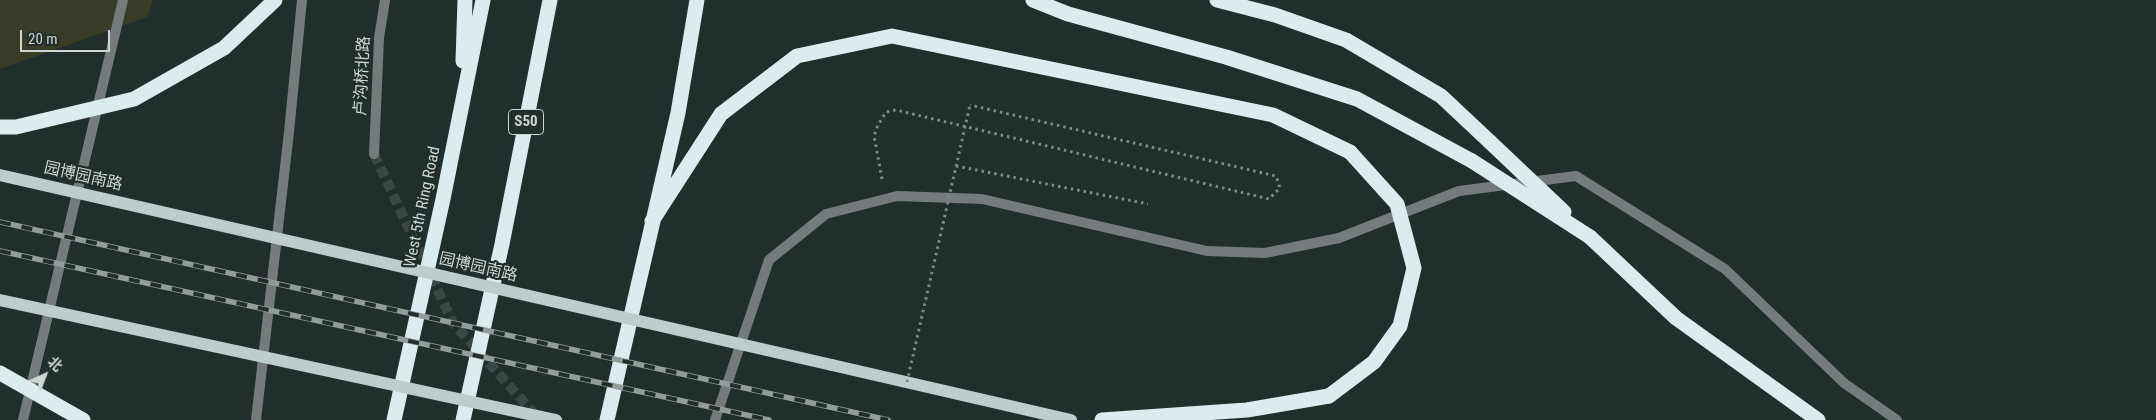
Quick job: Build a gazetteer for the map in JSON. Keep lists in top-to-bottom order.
{
  "streets": {
    "highway": ["S50", "West 5th Ring Road"],
    "main road": ["园博园南路"],
    "street": ["卢沟桥北路"]
  },
  "scale_bar": "20 m",
  "north": "top right"
}
